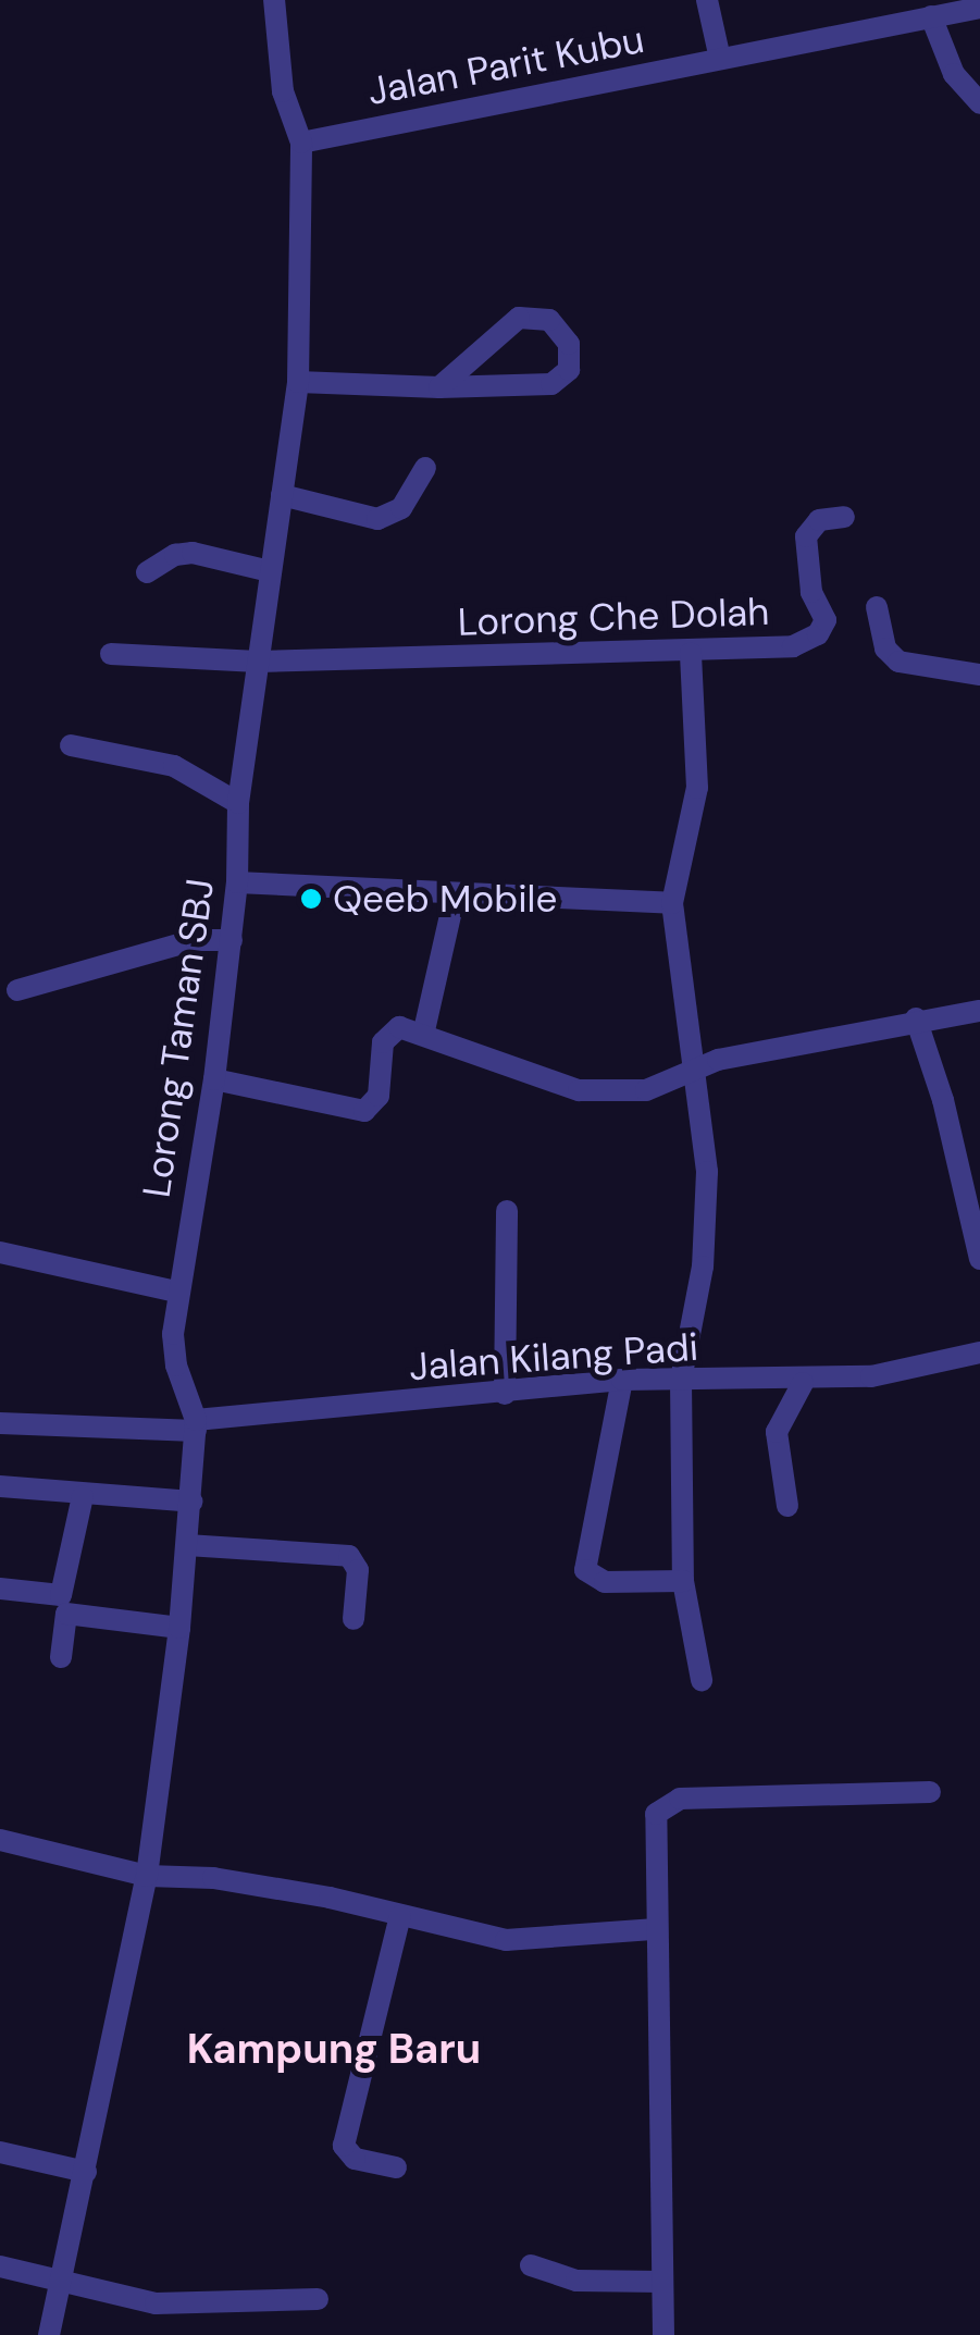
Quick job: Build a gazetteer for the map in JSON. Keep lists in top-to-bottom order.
{
  "streets": {
    "street": [
      "Jalan Parit Kubu",
      "Lorong Che Dolah",
      "Lorong Taman SBJ",
      "Jalan Kilang Padi"
    ]
  },
  "crossings": [
    ["Jalan Parit Kubu", "Lorong Taman SBJ"],
    ["Lorong Che Dolah", "Lorong Taman SBJ"],
    ["Lorong Taman SBJ", "Jalan Kilang Padi"]
  ],
  "districts": ["Kampung Baru"],
  "places": ["Qeeb Mobile"]
}
